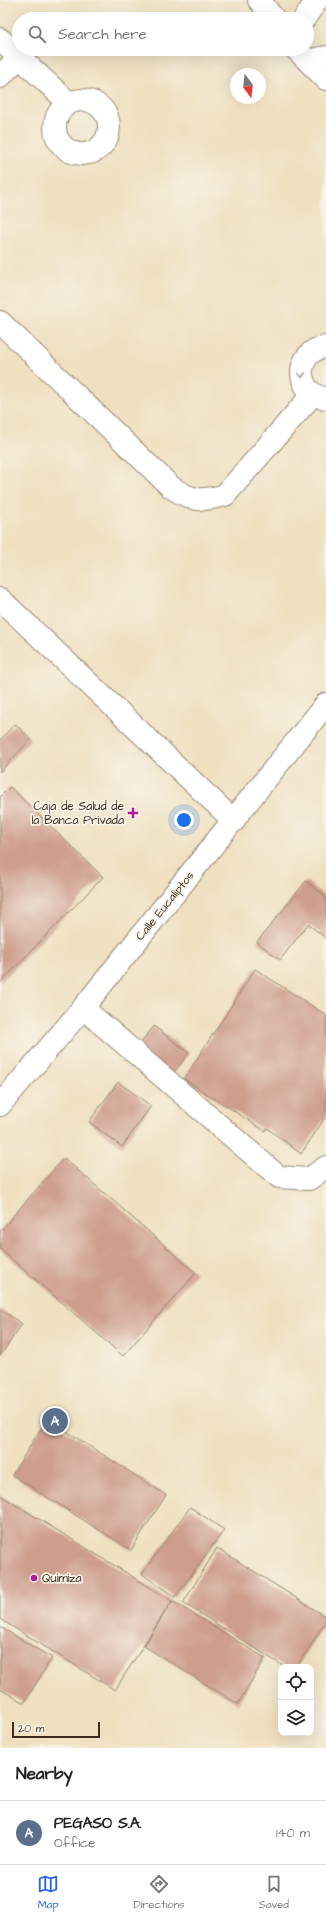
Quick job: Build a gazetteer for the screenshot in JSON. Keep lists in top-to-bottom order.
{
  "streets": {
    "street": ["Calle Eucaliptos"]
  },
  "places": {
    "health": ["Caja de Salud de la Banca Privada"],
    "other": ["Quimiza"]
  },
  "scale_bar": "20 m",
  "north": "bottom",
  "page": {
    "search": "Search here",
    "pins": "A",
    "scale": "20 m",
    "heading": "Nearby",
    "list": [
      {
        "mark": "A",
        "name": "PEGASO S.A.",
        "note": "Office",
        "value": "140 m"
      }
    ],
    "nav": ["Map", "Directions", "Saved"]
  }
}
